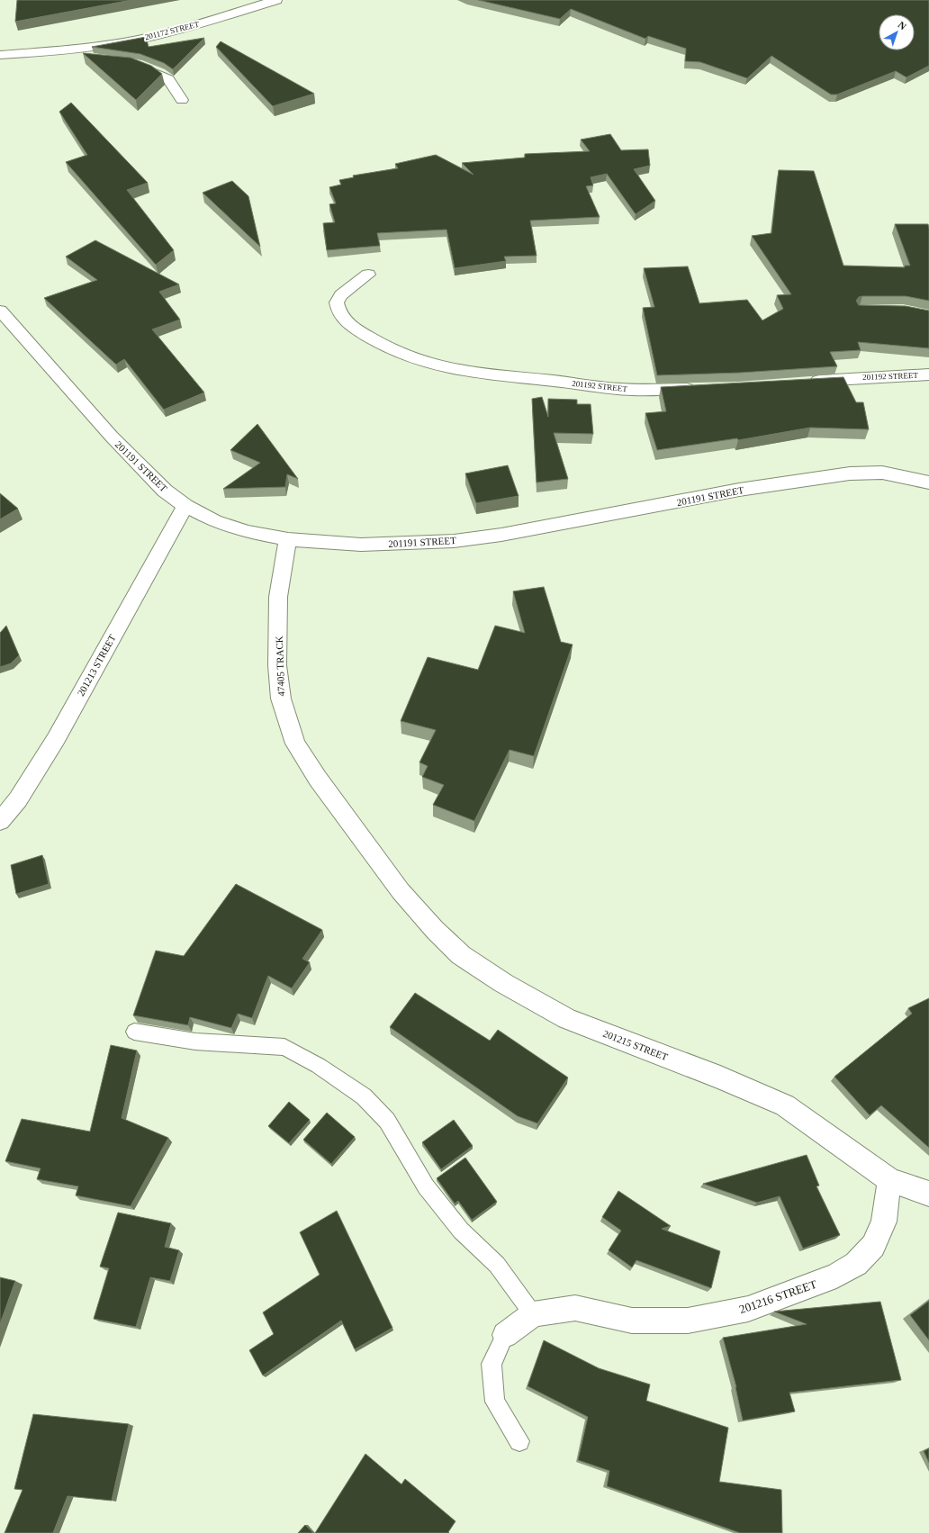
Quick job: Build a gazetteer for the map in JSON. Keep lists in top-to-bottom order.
{
  "streets": {
    "street": [
      "201172 STREET",
      "201192 STREET",
      "201191 STREET",
      "201213 STREET",
      "47405 TRACK",
      "201215 STREET",
      "201216 STREET"
    ]
  },
  "crossings": [
    ["201191 STREET", "201213 STREET"],
    ["201191 STREET", "47405 TRACK"],
    ["47405 TRACK", "201215 STREET"],
    ["201215 STREET", "201216 STREET"]
  ],
  "north": "top right"
}
